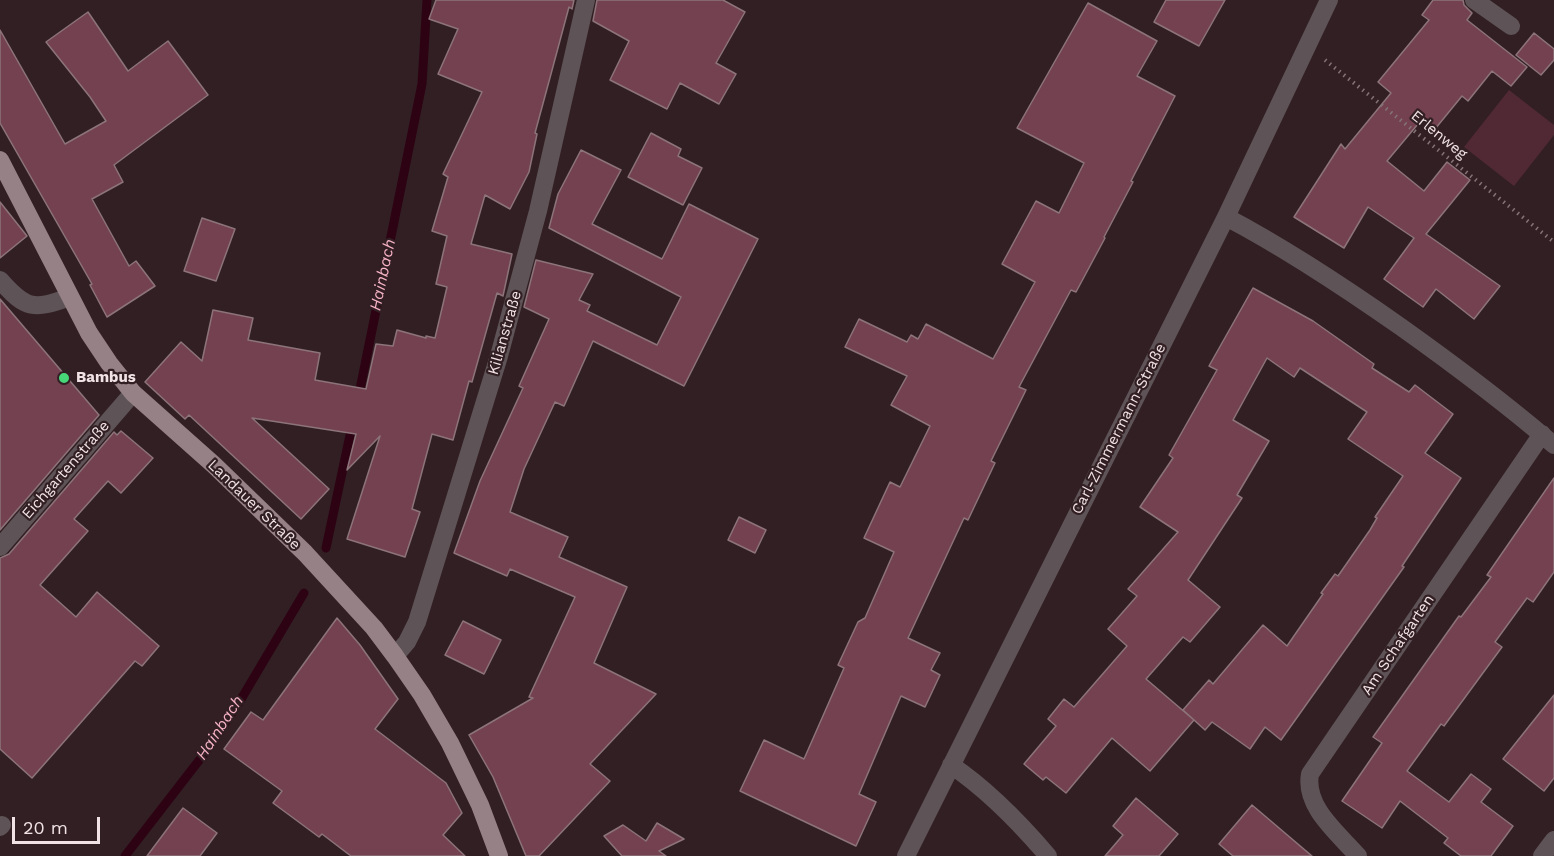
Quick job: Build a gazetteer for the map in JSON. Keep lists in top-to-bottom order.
{
  "streets": {
    "main road": ["Landauer Straße"],
    "street": [
      "Kilianstraße",
      "Carl-Zimmermann-Straße",
      "Eichgartenstraße",
      "Am Schafgarten"
    ],
    "path": ["Erlenweg"]
  },
  "crossings": [
    ["Erlenweg", "Carl-Zimmermann-Straße"],
    ["Kilianstraße", "Landauer Straße"],
    ["Carl-Zimmermann-Straße", "Am Schafgarten"],
    ["Eichgartenstraße", "Landauer Straße"]
  ],
  "water": ["Hainbach"],
  "places": ["Bambus"],
  "scale_bar": "20 m"
}
